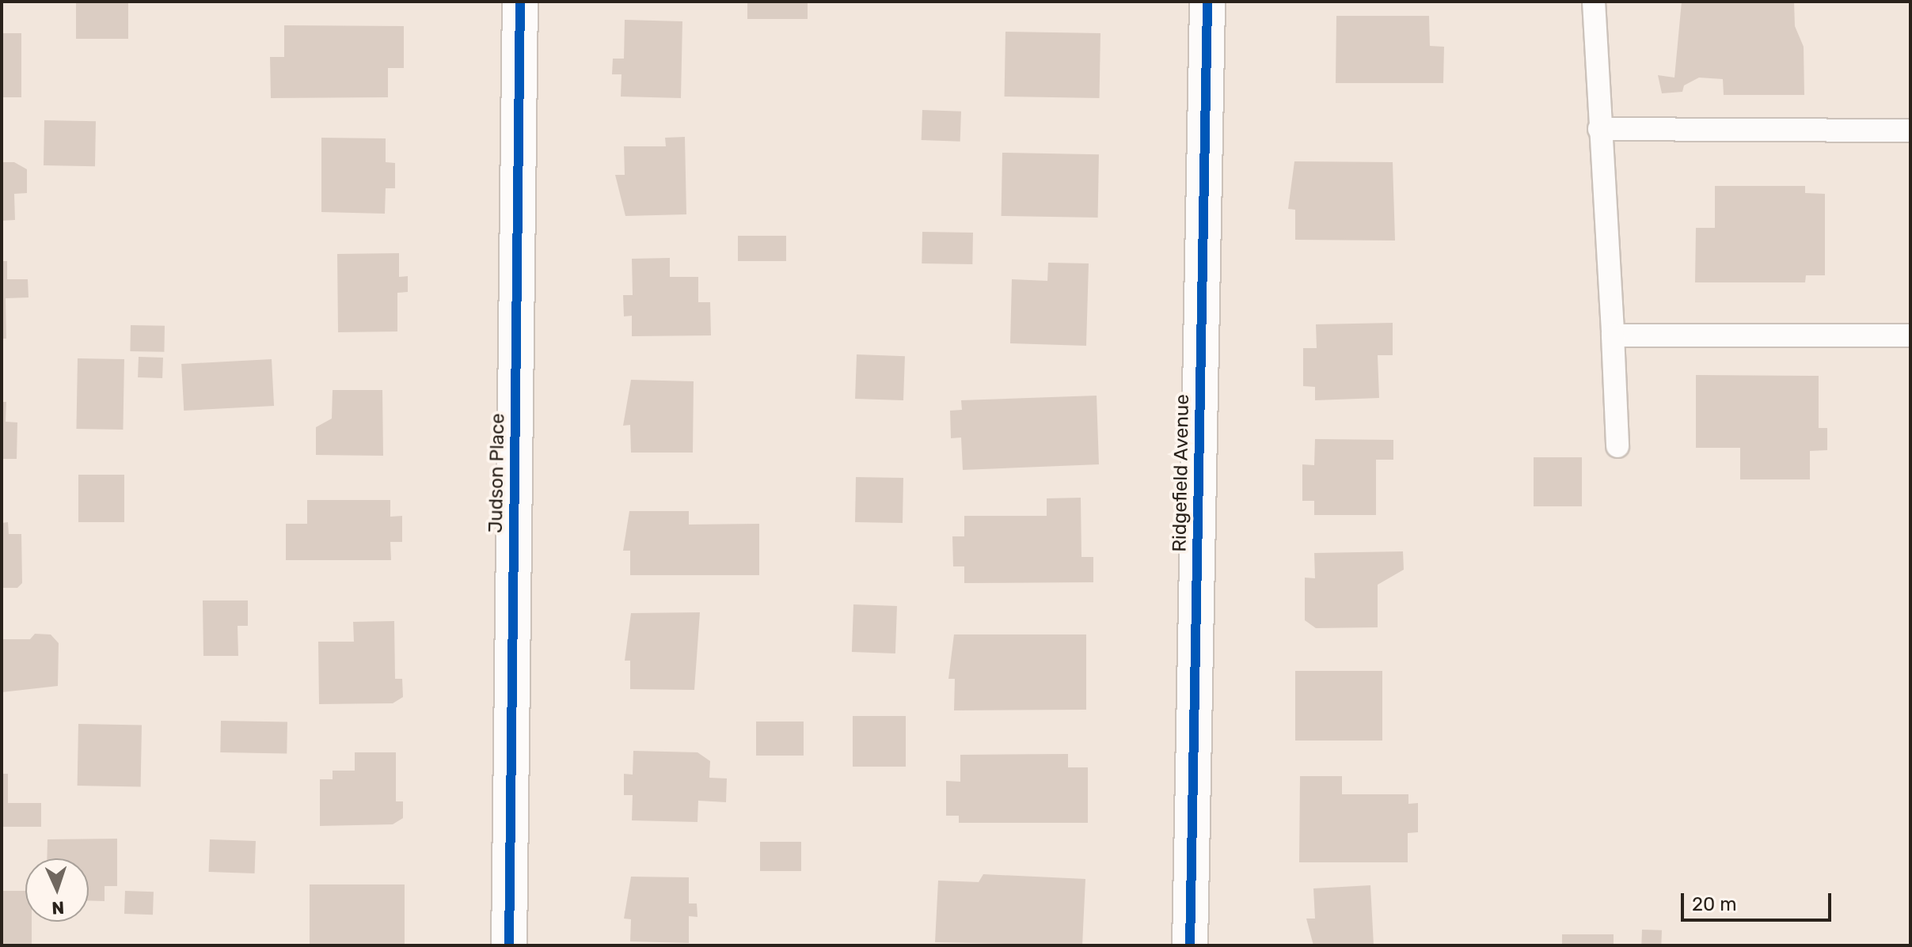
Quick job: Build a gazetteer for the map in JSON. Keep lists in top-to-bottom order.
{
  "streets": {
    "street": ["Judson Place", "Ridgefield Avenue"]
  },
  "scale_bar": "20 m",
  "north": "bottom"
}
